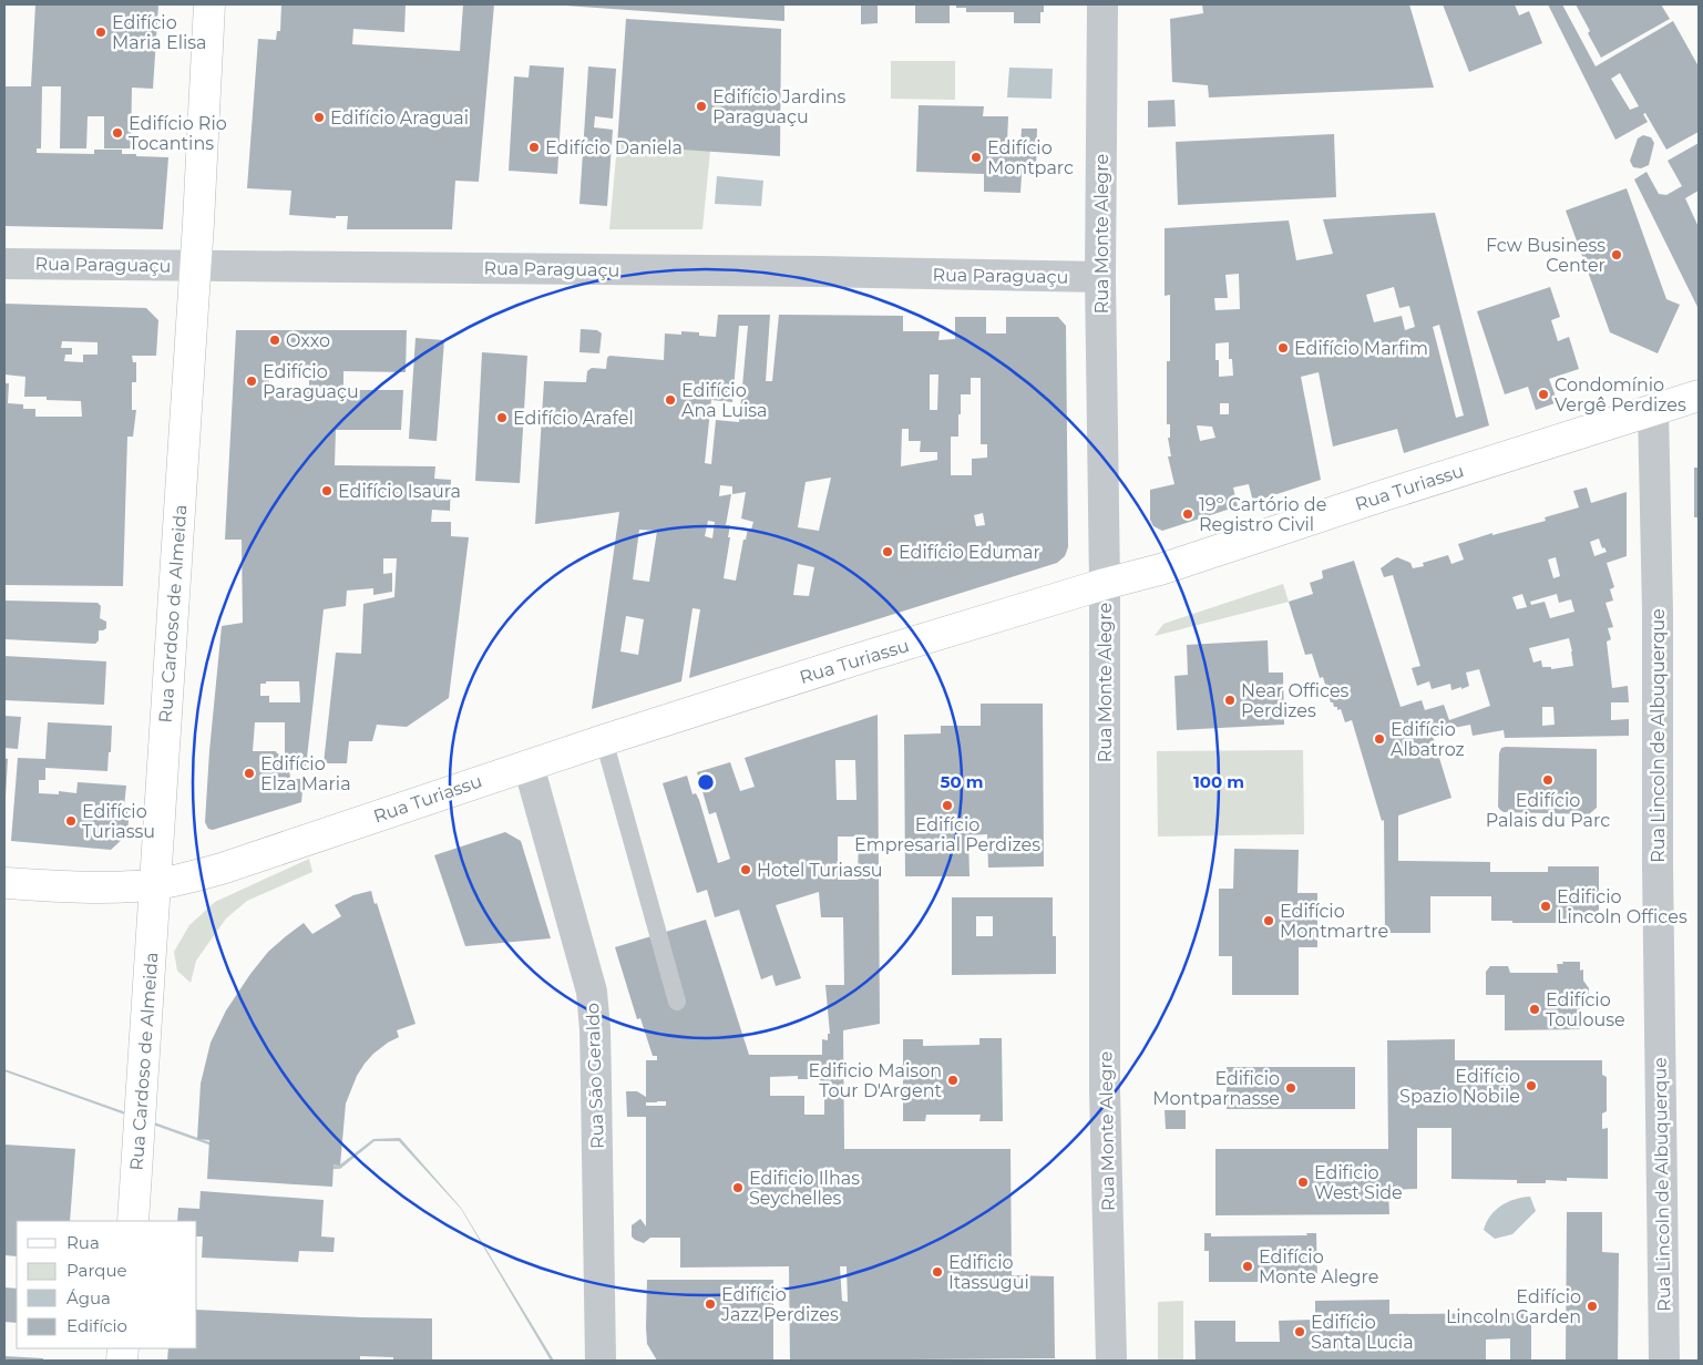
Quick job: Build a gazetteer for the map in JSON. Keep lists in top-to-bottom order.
{
  "streets": {
    "street": [
      "Rua Monte Alegre",
      "Rua Paraguaçu",
      "Rua Turiassu",
      "Rua Cardoso de Almeida",
      "Rua Lincoln de Albuquerque",
      "Rua São Geraldo"
    ]
  },
  "crossings": [
    ["Rua Monte Alegre", "Rua Paraguaçu"],
    ["Rua Monte Alegre", "Rua Turiassu"],
    ["Rua Paraguaçu", "Rua Cardoso de Almeida"],
    ["Rua Turiassu", "Rua Cardoso de Almeida"],
    ["Rua Turiassu", "Rua Lincoln de Albuquerque"],
    ["Rua Turiassu", "Rua São Geraldo"]
  ],
  "places": [
    "Edifício Maria Elisa",
    "Edifício Jardins Paraguaçu",
    "Edifício Araguai",
    "Edifício Rio Tocantins",
    "Edifício Daniela",
    "Edifício Montparc",
    "Fcw Business Center",
    "Oxxo",
    "Edifício Marfim",
    "Edifício Paraguaçu",
    "Condomínio Vergê Perdizes",
    "Edifício Ana Luisa",
    "Edifício Arafel",
    "Edifício Isaura",
    "19º Cartório de Registro Civil",
    "Edifício Edumar",
    "Near Offices Perdizes",
    "Edifício Albatroz",
    "Edifício Elza Maria",
    "Edifício Palais du Parc",
    "Edifício Empresarial Perdizes",
    "Edifício Turiassu",
    "Hotel Turiassu",
    "Edificio Lincoln Offices",
    "Edifício Montmartre",
    "Edifício Toulouse",
    "Edificio Maison Tour D'Argent",
    "Edifício Spazio Nobile",
    "Edificio Montparnasse",
    "Edificio West Side",
    "Edificio Ilhas Seychelles",
    "Edifício Monte Alegre",
    "Edificio Itassugui",
    "Edifício Jazz Perdizes",
    "Edifício Lincoln Garden",
    "Edifício Santa Lucia"
  ],
  "legend": [
    "Rua",
    "Parque",
    "Água",
    "Edifício"
  ],
  "rings": ["50 m", "100 m"]
}
